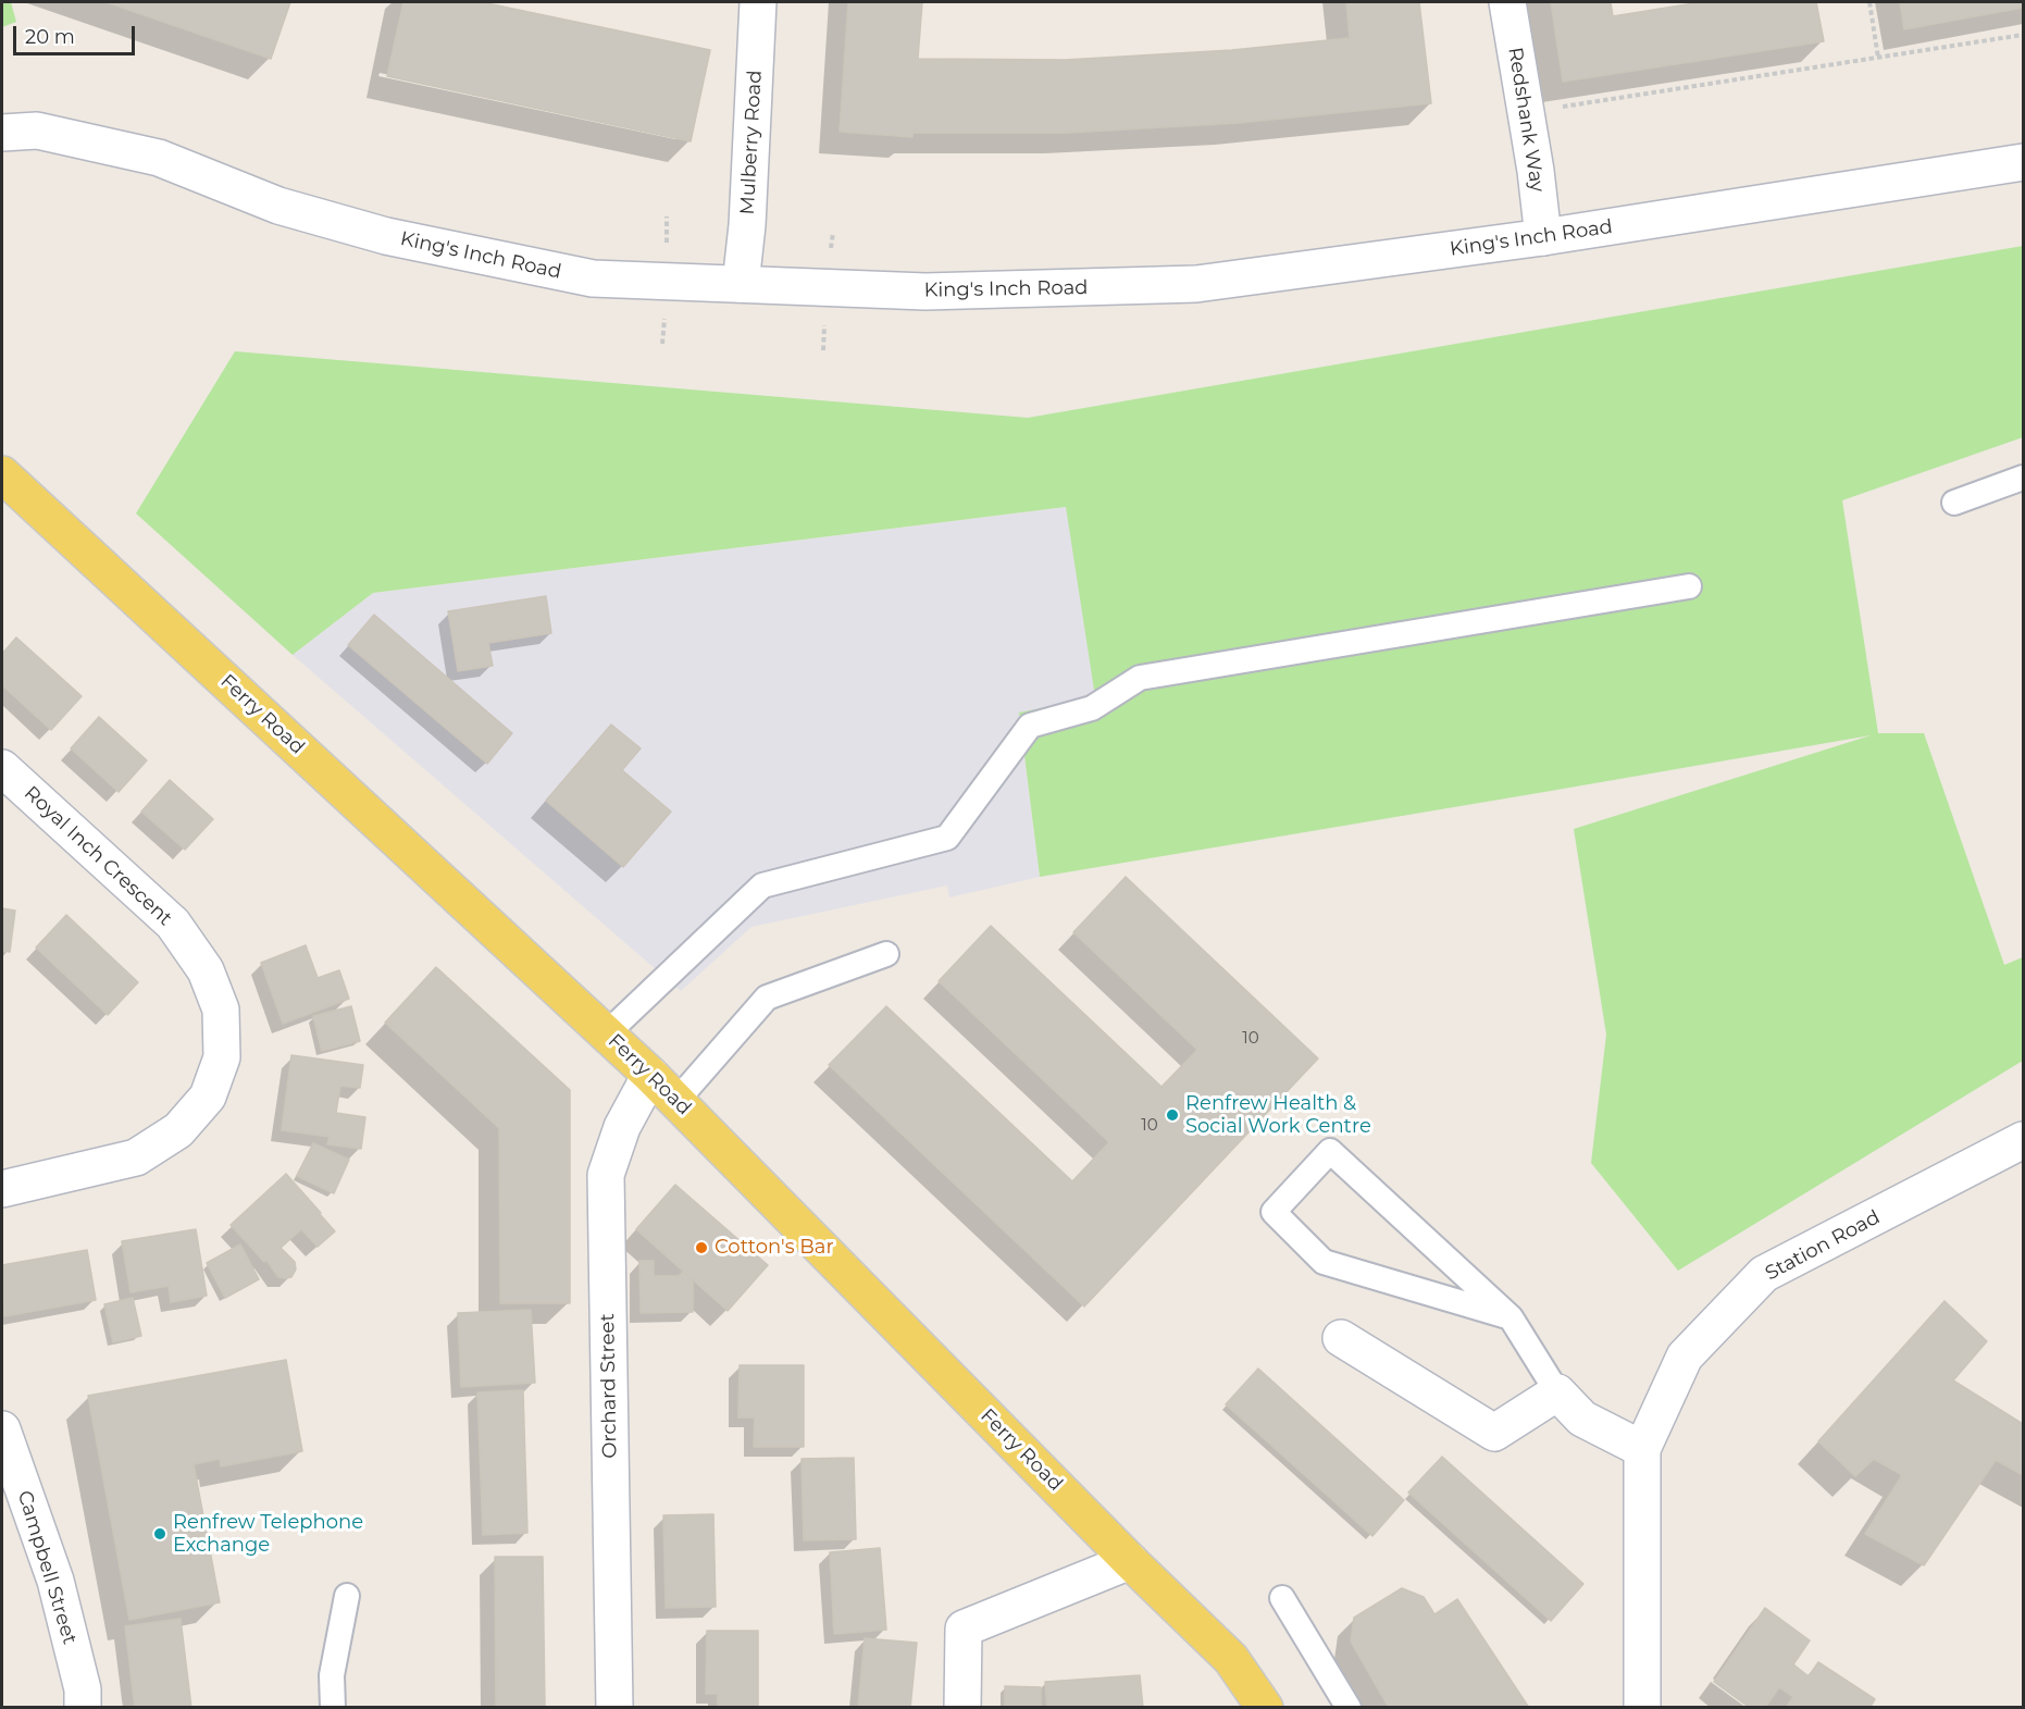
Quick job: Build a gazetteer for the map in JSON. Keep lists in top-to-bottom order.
{
  "streets": {
    "main road": ["Ferry Road"],
    "street": [
      "Redshank Way",
      "Mulberry Road",
      "King's Inch Road",
      "Royal Inch Crescent",
      "Station Road",
      "Orchard Street",
      "Campbell Street"
    ]
  },
  "crossings": [
    ["Redshank Way", "King's Inch Road"],
    ["Mulberry Road", "King's Inch Road"],
    ["Ferry Road", "Orchard Street"]
  ],
  "places": ["Renfrew Health & Social Work Centre", "Cotton's Bar", "Renfrew Telephone Exchange"],
  "house_numbers": ["10", "10"],
  "scale_bar": "20 m"
}
